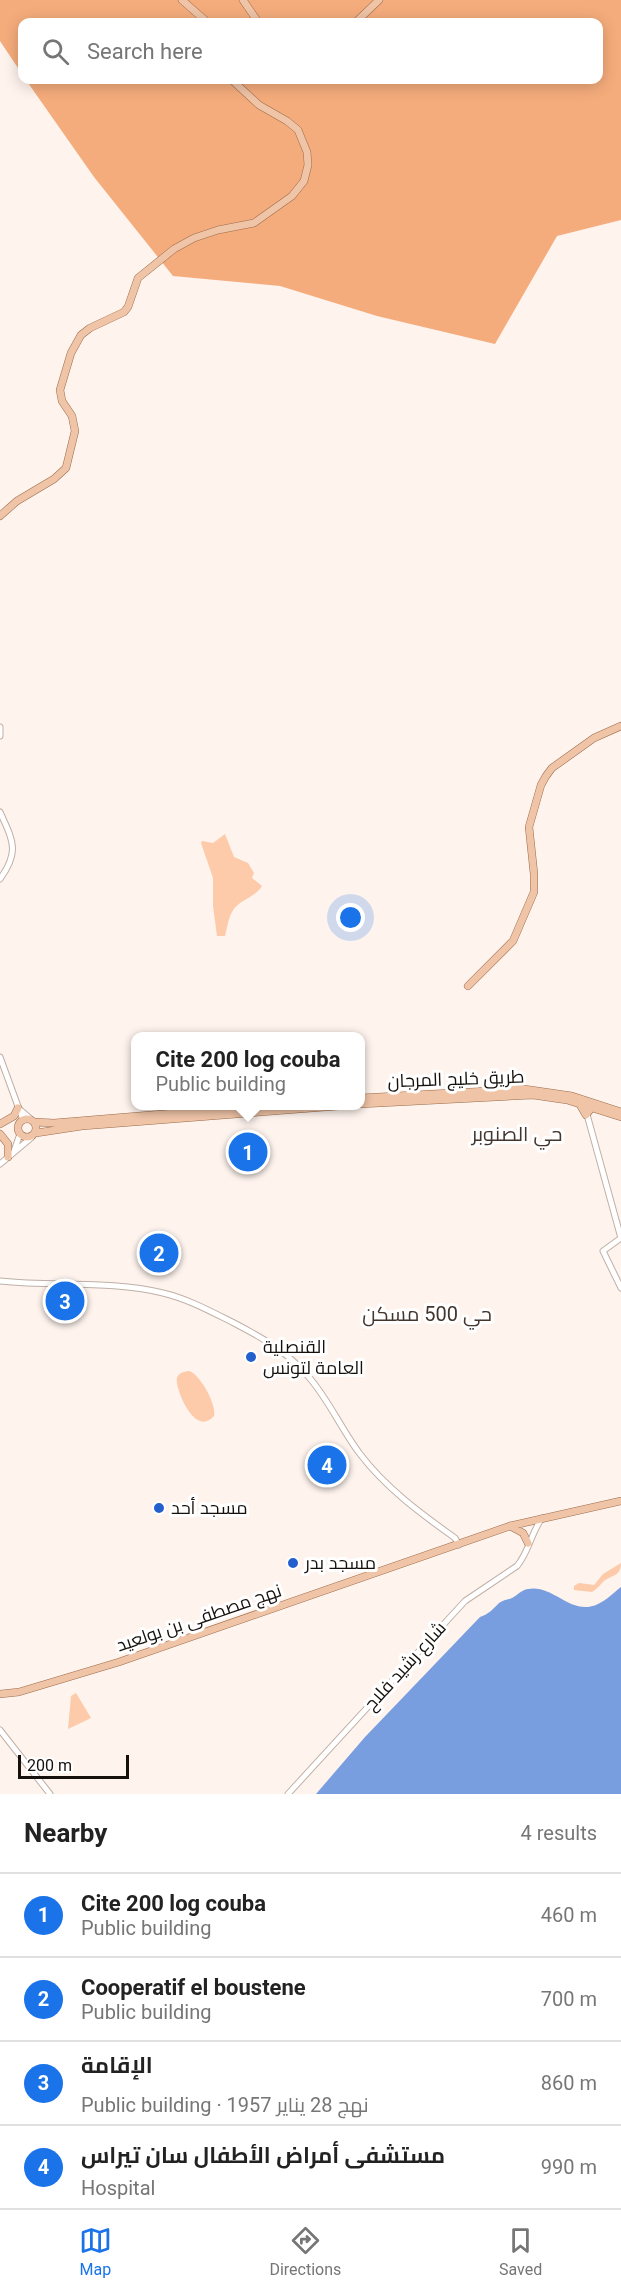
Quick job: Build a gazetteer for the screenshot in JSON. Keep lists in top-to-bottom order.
{
  "streets": {
    "main road": ["طريق خليج المرجان", "نهج مصطفى بن بولعيد"],
    "street": ["شارع رشيد فلاح"]
  },
  "crossings": [
    ["نهج مصطفى بن بولعيد", "شارع رشيد فلاح"]
  ],
  "districts": ["حي الصنوبر", "حي 500 مسكن"],
  "places": ["القنصلية العامة لتونس", "مسجد أحد", "مسجد بدر"],
  "scale_bar": "200 m",
  "page": {
    "search": "Search here",
    "popup": ["Cite 200 log couba", "Public building"],
    "pins": [
      "1",
      "2",
      "3",
      "4"
    ],
    "scale": "200 m",
    "heading": ["Nearby", "4 results"],
    "list": [
      {
        "mark": "1",
        "name": "Cite 200 log couba",
        "note": "Public building",
        "value": "460 m"
      },
      {
        "mark": "2",
        "name": "Cooperatif el boustene",
        "note": "Public building",
        "value": "700 m"
      },
      {
        "mark": "3",
        "name": "الإقامة",
        "note": "Public building · نهج 28 يناير 1957",
        "value": "860 m"
      },
      {
        "mark": "4",
        "name": "مستشفى أمراض الأطفال سان تيراس",
        "note": "Hospital",
        "value": "990 m"
      }
    ],
    "nav": ["Map", "Directions", "Saved"]
  }
}
